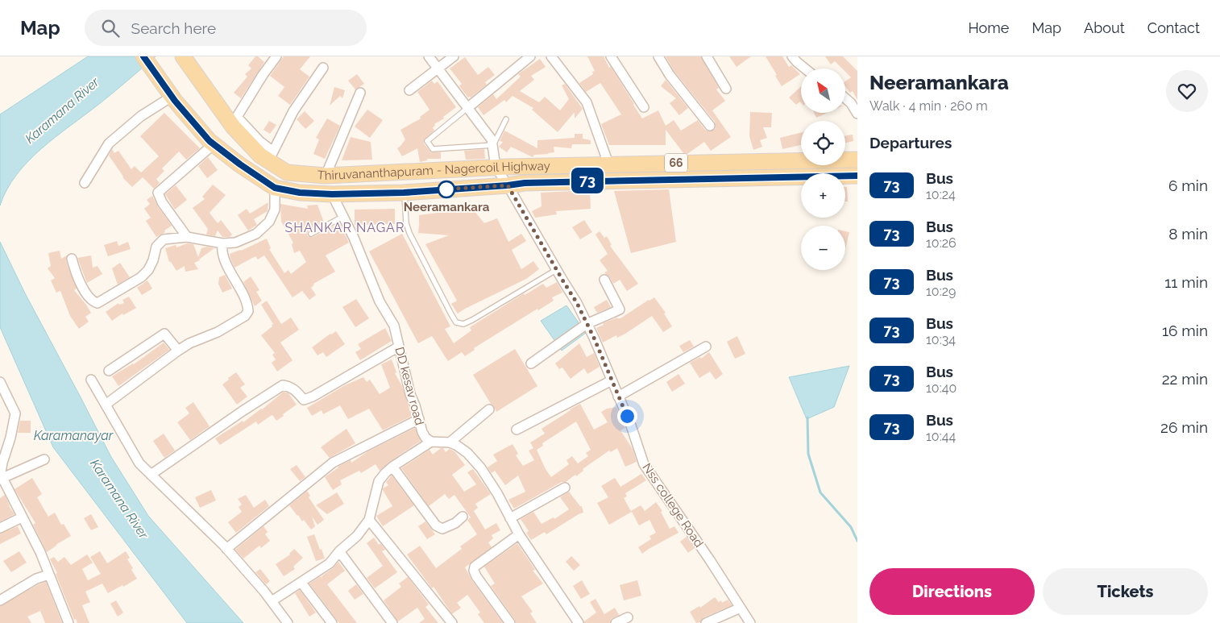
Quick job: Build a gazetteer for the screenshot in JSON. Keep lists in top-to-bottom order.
{
  "streets": {
    "main road": ["66", "Thiruvananthapuram - Nagercoil Highway"],
    "street": ["DD kesav road", "Nss college Road"]
  },
  "crossings": [
    ["Thiruvananthapuram - Nagercoil Highway", "DD kesav road"],
    ["Thiruvananthapuram - Nagercoil Highway", "Nss college Road"]
  ],
  "districts": ["SHANKAR NAGAR"],
  "water": ["Karamana River", "Karamanayar"],
  "places": ["Neeramankara"],
  "lines": ["bus line 73"],
  "north": "top left",
  "page": {
    "header": "Map",
    "search": "Search here",
    "nav": [
      "Home",
      "Map",
      "About",
      "Contact"
    ],
    "on_map": "73",
    "heading": [
      ["Neeramankara", "Walk · 4 min · 260 m"],
      "Departures"
    ],
    "map_buttons": ["+", "−"],
    "list": [
      {
        "mark": "73",
        "name": "Bus",
        "note": "10:24",
        "value": "6 min"
      },
      {
        "mark": "73",
        "name": "Bus",
        "note": "10:26",
        "value": "8 min"
      },
      {
        "mark": "73",
        "name": "Bus",
        "note": "10:29",
        "value": "11 min"
      },
      {
        "mark": "73",
        "name": "Bus",
        "note": "10:34",
        "value": "16 min"
      },
      {
        "mark": "73",
        "name": "Bus",
        "note": "10:40",
        "value": "22 min"
      },
      {
        "mark": "73",
        "name": "Bus",
        "note": "10:44",
        "value": "26 min"
      }
    ],
    "buttons": ["Directions", "Tickets"]
  }
}
